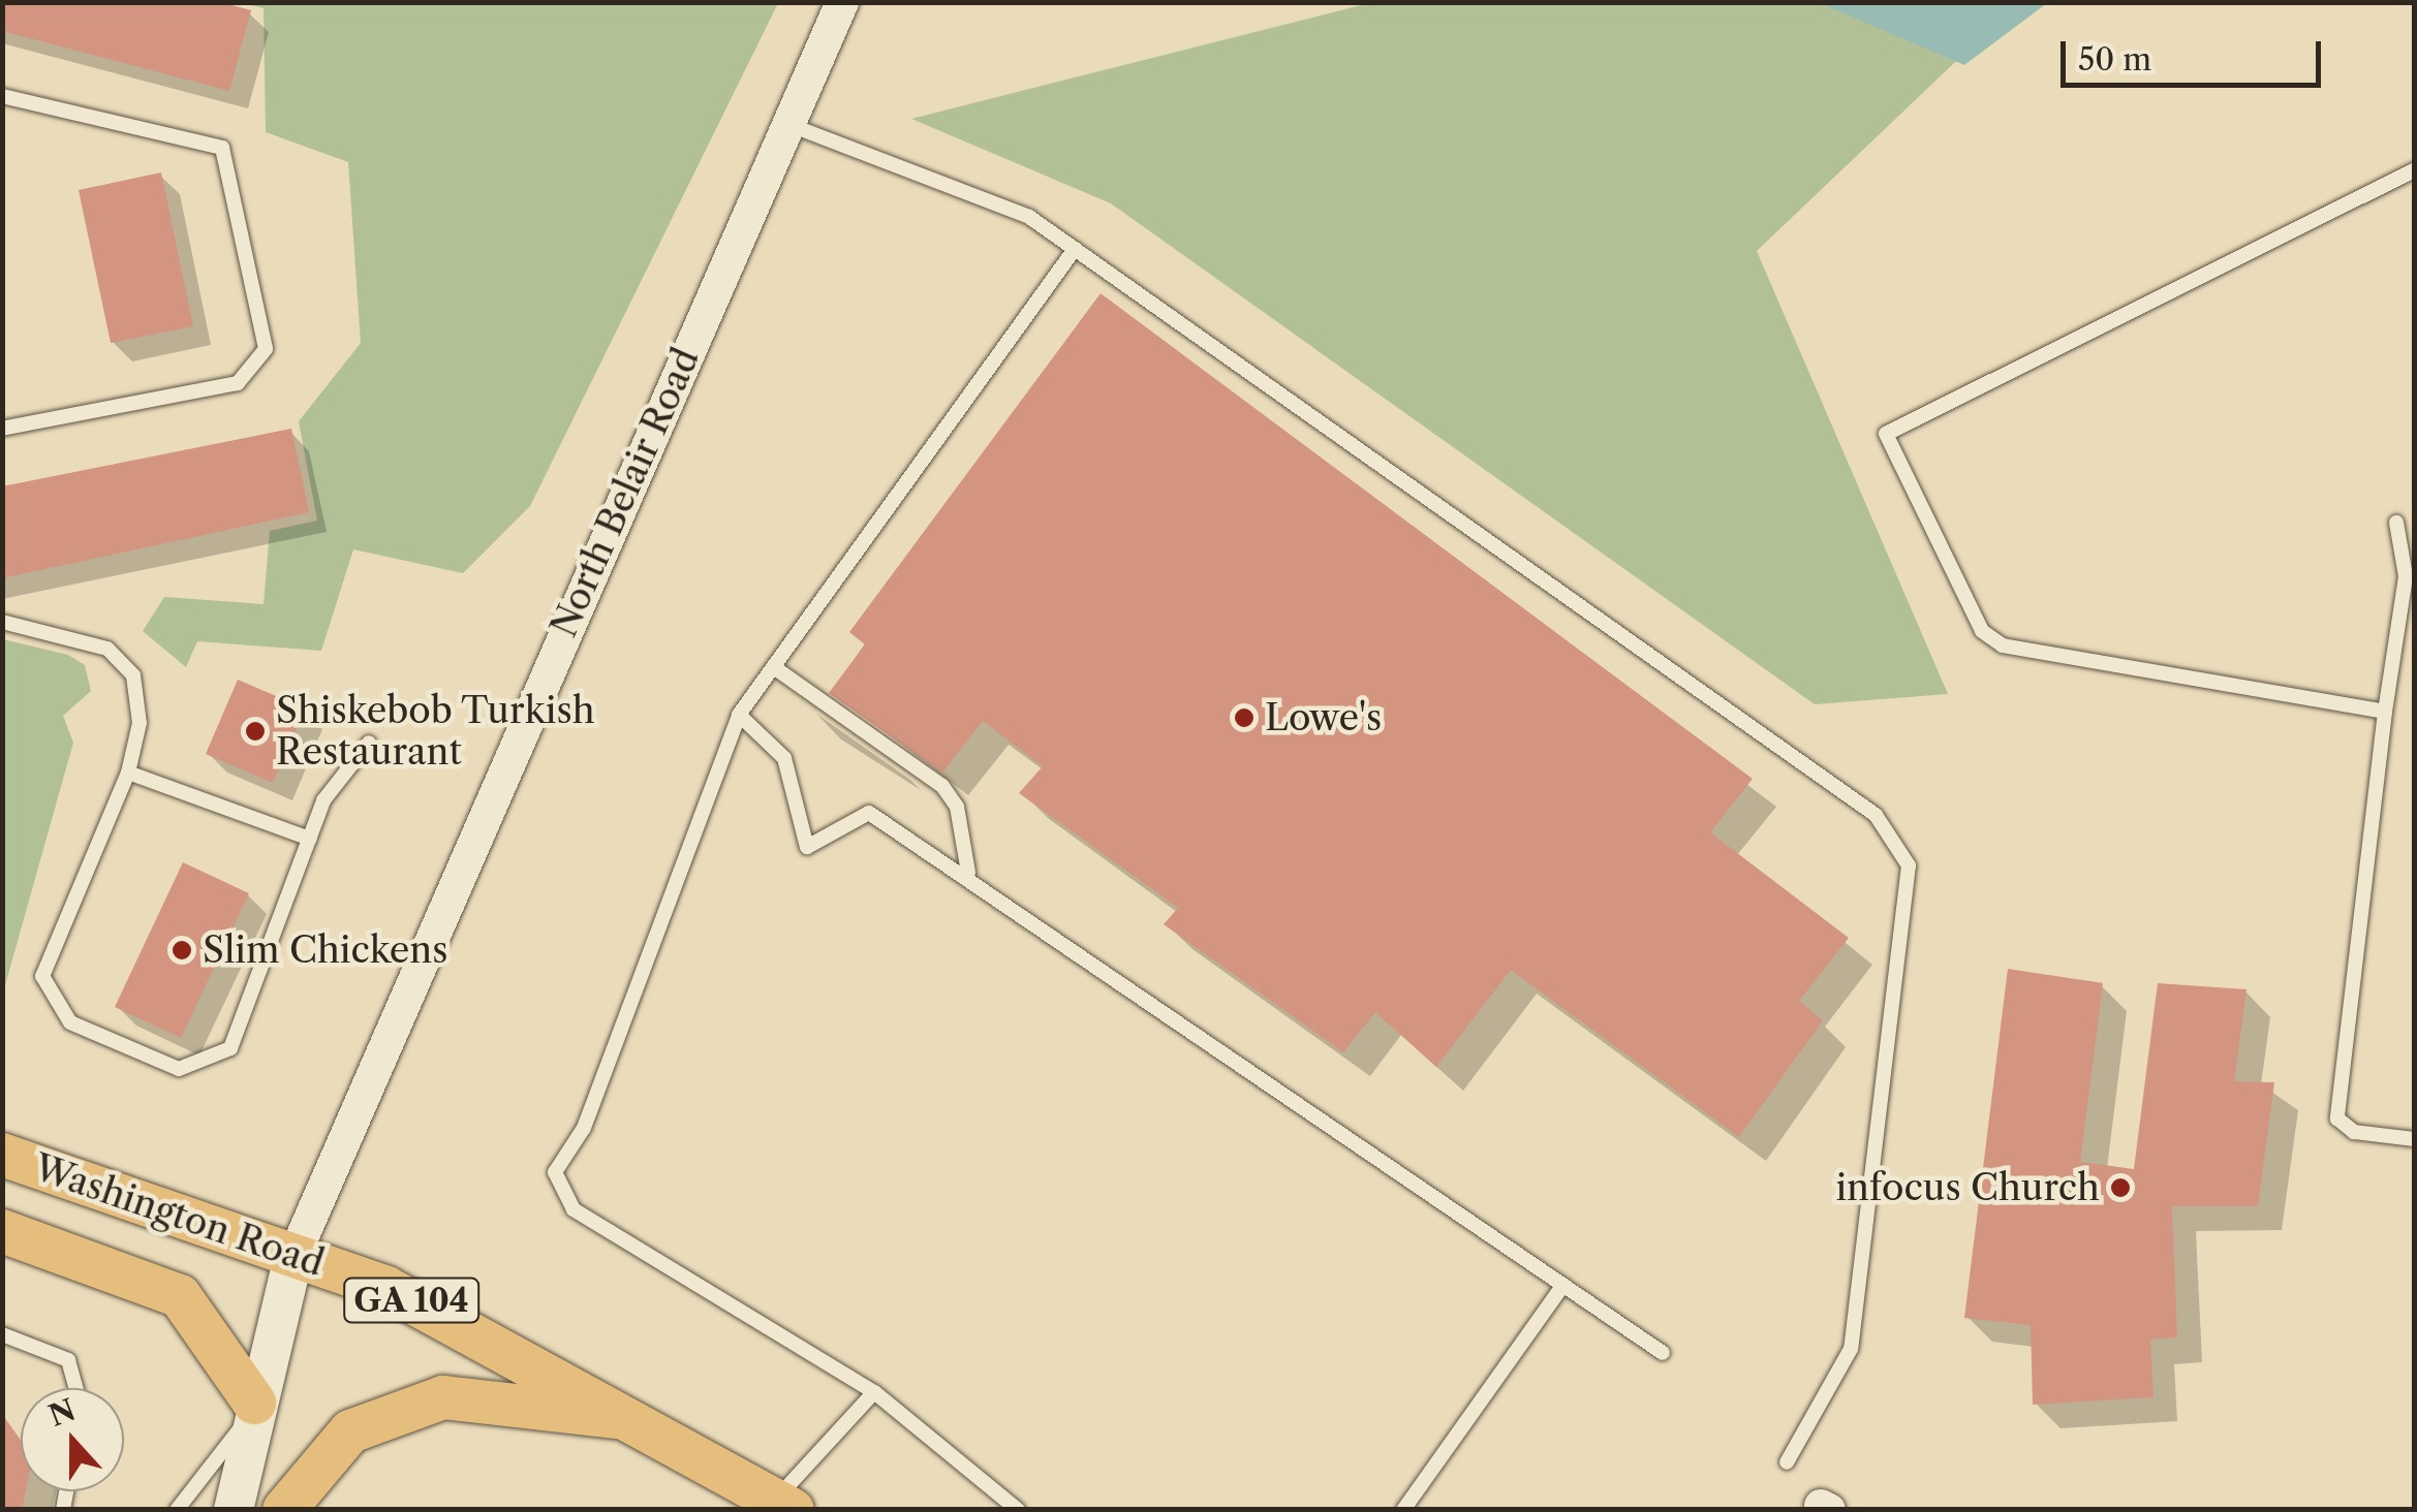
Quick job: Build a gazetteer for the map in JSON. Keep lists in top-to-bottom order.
{
  "streets": {
    "main road": ["North Belair Road", "Washington Road", "GA 104"]
  },
  "crossings": [
    ["North Belair Road", "Washington Road"]
  ],
  "places": [
    "Lowe's",
    "Shiskebob Turkish Restaurant",
    "Slim Chickens",
    "infocus Church"
  ],
  "scale_bar": "50 m",
  "north": "top"
}
